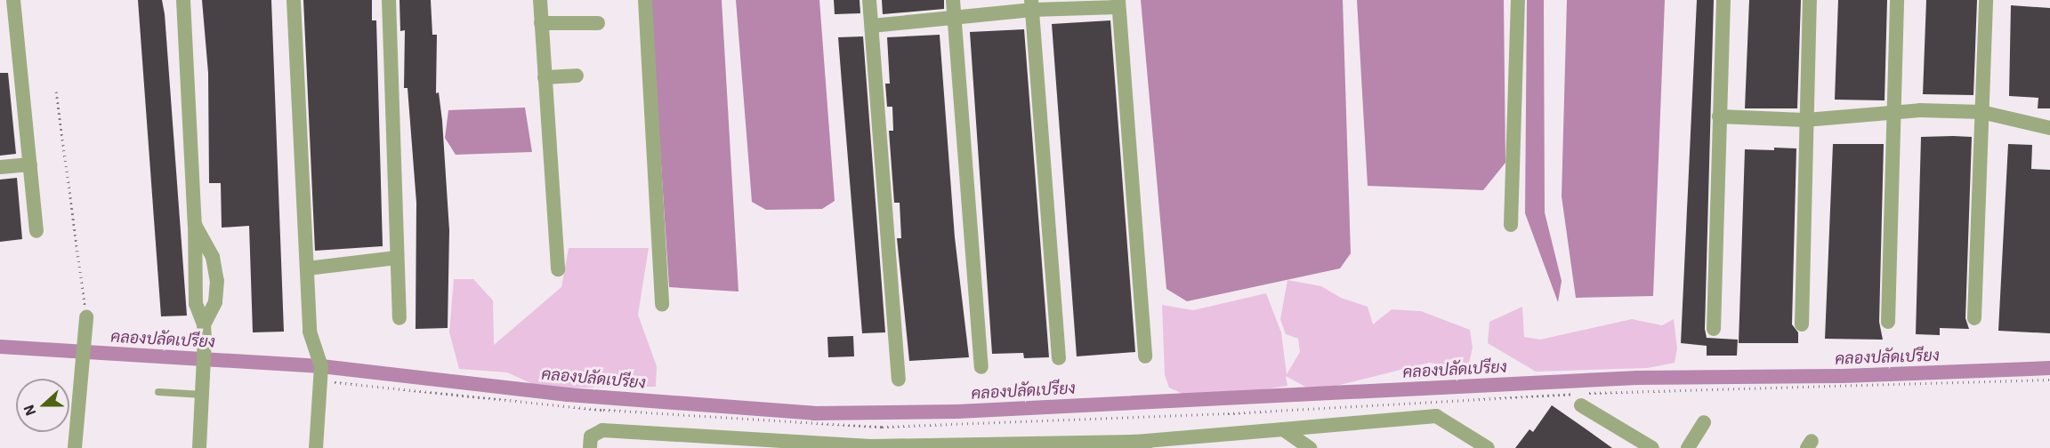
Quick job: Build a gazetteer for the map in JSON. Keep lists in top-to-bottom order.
{
  "water": ["คลองปลัดเปรียง"],
  "north": "left"
}
